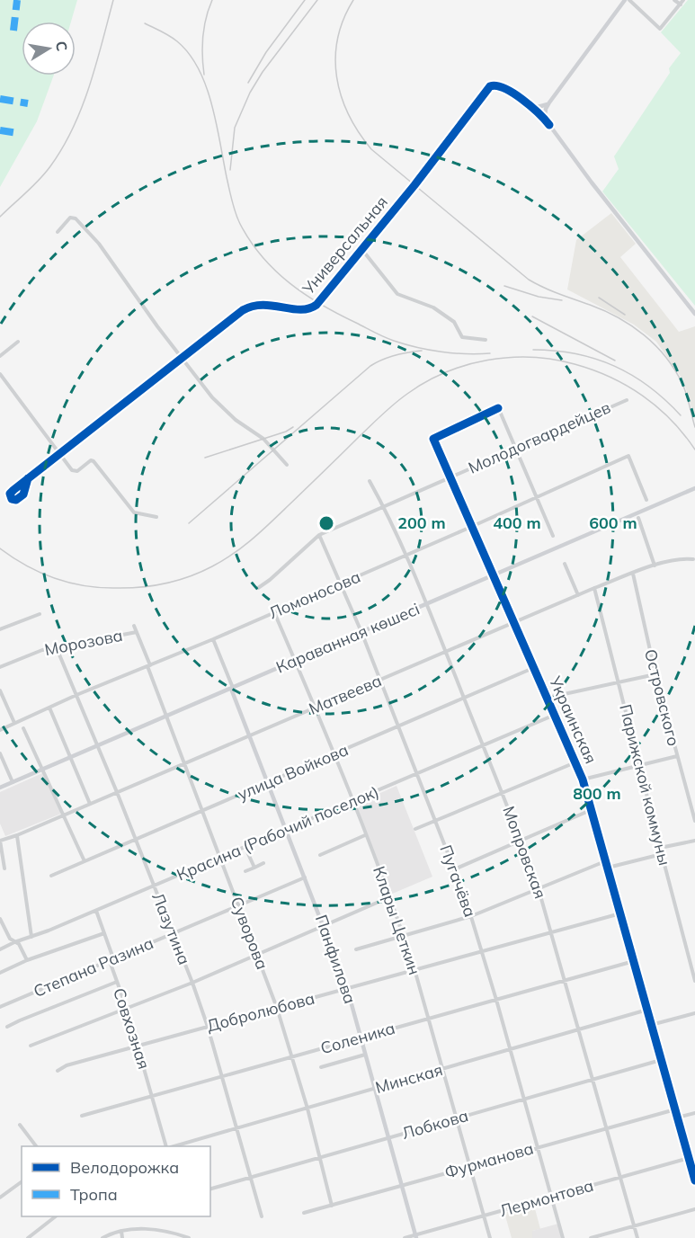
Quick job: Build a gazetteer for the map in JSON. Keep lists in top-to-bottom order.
{
  "streets": {
    "street": [
      "Универсальная",
      "Молодогвардейцев",
      "Ломоносова",
      "Караванная көшесі",
      "Морозова",
      "Матвеева",
      "Островского",
      "Украинская",
      "улица Войкова",
      "Парижской коммуны",
      "Красина (Рабочий поселок)",
      "Мопровская",
      "Пугачёва",
      "Клары Цеткин",
      "Лазутина",
      "Суворова",
      "Панфилова",
      "Степана Разина",
      "Добролюбова",
      "Совхозная",
      "Соленика",
      "Минская",
      "Лобкова",
      "Фурманова",
      "Лермонтова"
    ]
  },
  "crossings": [
    ["Молодогвардейцев", "Украинская"],
    ["Молодогвардейцев", "Мопровская"],
    ["Молодогвардейцев", "Пугачёва"],
    ["Ломоносова", "Украинская"],
    ["Ломоносова", "Мопровская"],
    ["Ломоносова", "Пугачёва"],
    ["Ломоносова", "Клары Цеткин"],
    ["Ломоносова", "Лазутина"],
    ["Ломоносова", "Суворова"],
    ["Ломоносова", "Панфилова"],
    ["Караванная көшесі", "Украинская"],
    ["Караванная көшесі", "Мопровская"],
    ["Караванная көшесі", "Пугачёва"],
    ["Караванная көшесі", "Клары Цеткин"],
    ["Караванная көшесі", "Лазутина"],
    ["Караванная көшесі", "Суворова"],
    ["Караванная көшесі", "Панфилова"],
    ["Морозова", "Лазутина"],
    ["Морозова", "Суворова"],
    ["Матвеева", "Островского"],
    ["Матвеева", "Украинская"],
    ["Матвеева", "Парижской коммуны"],
    ["Матвеева", "Мопровская"],
    ["Матвеева", "Пугачёва"],
    ["Матвеева", "Клары Цеткин"],
    ["Матвеева", "Лазутина"],
    ["Матвеева", "Суворова"],
    ["Матвеева", "Панфилова"],
    ["Украинская", "улица Войкова"],
    ["Украинская", "Красина (Рабочий поселок)"],
    ["Украинская", "Добролюбова"],
    ["Украинская", "Соленика"],
    ["Украинская", "Минская"],
    ["Украинская", "Лобкова"],
    ["Украинская", "Фурманова"],
    ["Украинская", "Лермонтова"],
    ["улица Войкова", "Мопровская"],
    ["улица Войкова", "Пугачёва"],
    ["улица Войкова", "Клары Цеткин"],
    ["улица Войкова", "Лазутина"],
    ["улица Войкова", "Суворова"],
    ["улица Войкова", "Панфилова"],
    ["Красина (Рабочий поселок)", "Мопровская"],
    ["Красина (Рабочий поселок)", "Пугачёва"],
    ["Красина (Рабочий поселок)", "Клары Цеткин"],
    ["Красина (Рабочий поселок)", "Лазутина"],
    ["Красина (Рабочий поселок)", "Суворова"],
    ["Красина (Рабочий поселок)", "Панфилова"],
    ["Красина (Рабочий поселок)", "Совхозная"],
    ["Мопровская", "Добролюбова"],
    ["Мопровская", "Соленика"],
    ["Мопровская", "Минская"],
    ["Мопровская", "Лобкова"],
    ["Мопровская", "Фурманова"],
    ["Мопровская", "Лермонтова"],
    ["Пугачёва", "Добролюбова"],
    ["Пугачёва", "Соленика"],
    ["Пугачёва", "Минская"],
    ["Пугачёва", "Лобкова"],
    ["Пугачёва", "Фурманова"],
    ["Пугачёва", "Лермонтова"],
    ["Клары Цеткин", "Добролюбова"],
    ["Клары Цеткин", "Соленика"],
    ["Клары Цеткин", "Минская"],
    ["Клары Цеткин", "Лобкова"],
    ["Клары Цеткин", "Фурманова"],
    ["Клары Цеткин", "Лермонтова"],
    ["Лазутина", "Степана Разина"],
    ["Лазутина", "Добролюбова"],
    ["Лазутина", "Соленика"],
    ["Лазутина", "Минская"],
    ["Лазутина", "Лобкова"],
    ["Суворова", "Степана Разина"],
    ["Суворова", "Добролюбова"],
    ["Суворова", "Соленика"],
    ["Суворова", "Минская"],
    ["Суворова", "Лобкова"],
    ["Суворова", "Фурманова"],
    ["Панфилова", "Степана Разина"],
    ["Панфилова", "Добролюбова"],
    ["Панфилова", "Соленика"],
    ["Панфилова", "Минская"],
    ["Панфилова", "Лобкова"],
    ["Панфилова", "Фурманова"],
    ["Панфилова", "Лермонтова"],
    ["Степана Разина", "Совхозная"],
    ["Добролюбова", "Совхозная"],
    ["Совхозная", "Соленика"]
  ],
  "legend": ["Велодорожка", "Тропа"],
  "north": "right",
  "rings": [
    "200 m",
    "400 m",
    "600 m",
    "800 m"
  ]
}
